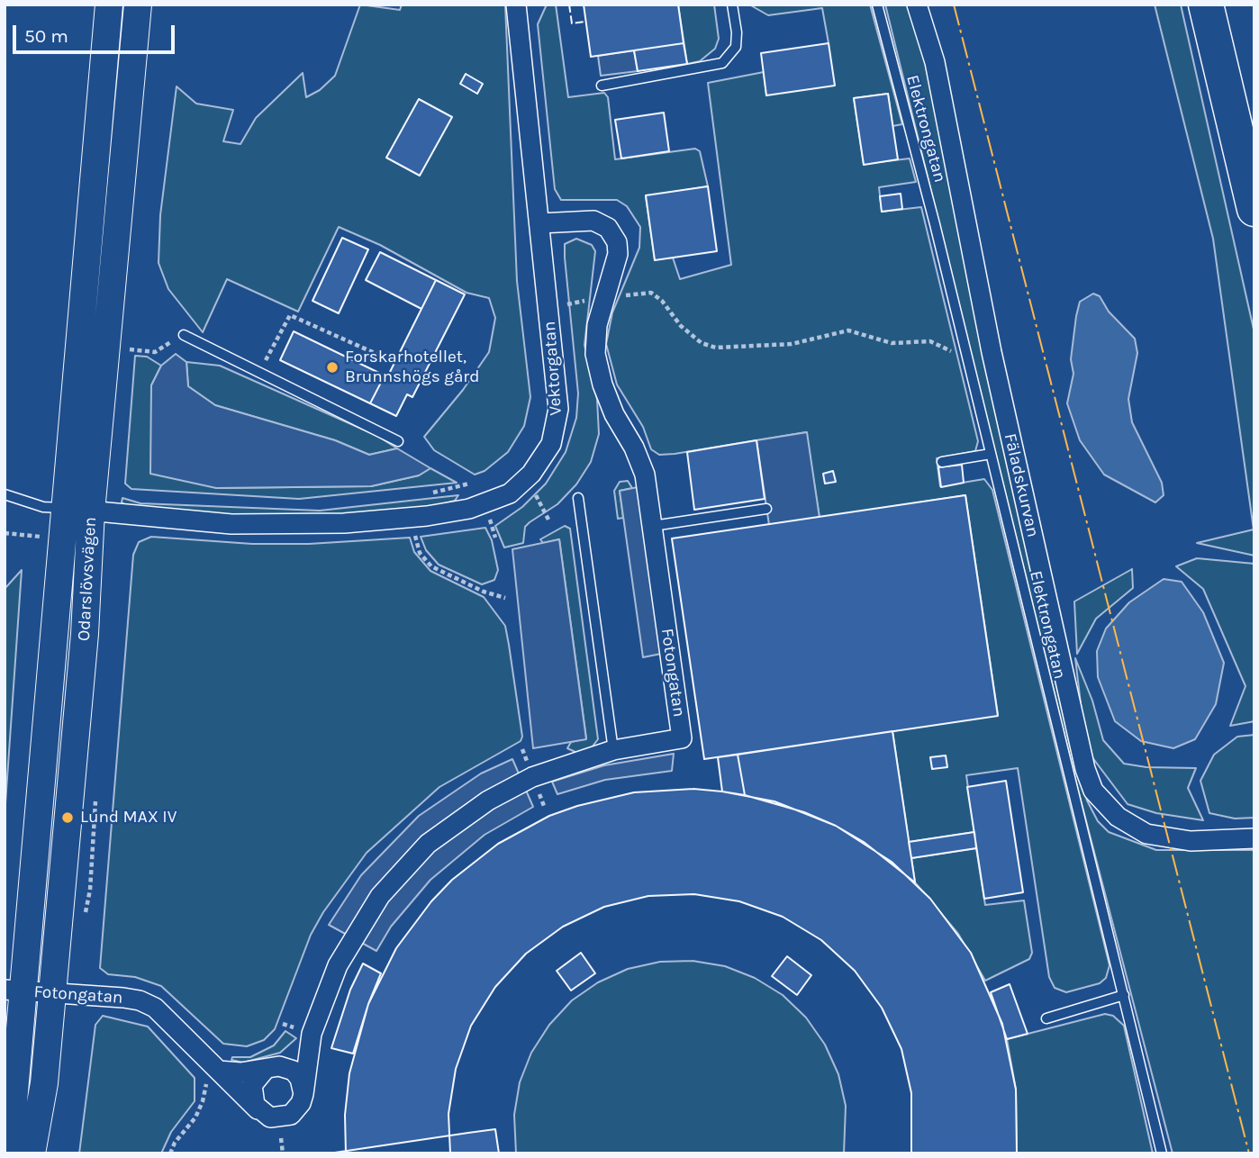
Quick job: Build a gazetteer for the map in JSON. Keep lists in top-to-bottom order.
{
  "streets": {
    "main road": ["Odarslövsvägen"],
    "street": ["Vektorgatan", "Fäladskurvan", "Fotongatan"],
    "lane": ["Elektrongatan"]
  },
  "crossings": [
    ["Vektorgatan", "Odarslövsvägen"],
    ["Vektorgatan", "Fotongatan"],
    ["Odarslövsvägen", "Fotongatan"]
  ],
  "places": ["Forskarhotellet, Brunnshögs gård", "Lund MAX IV"],
  "scale_bar": "50 m"
}
